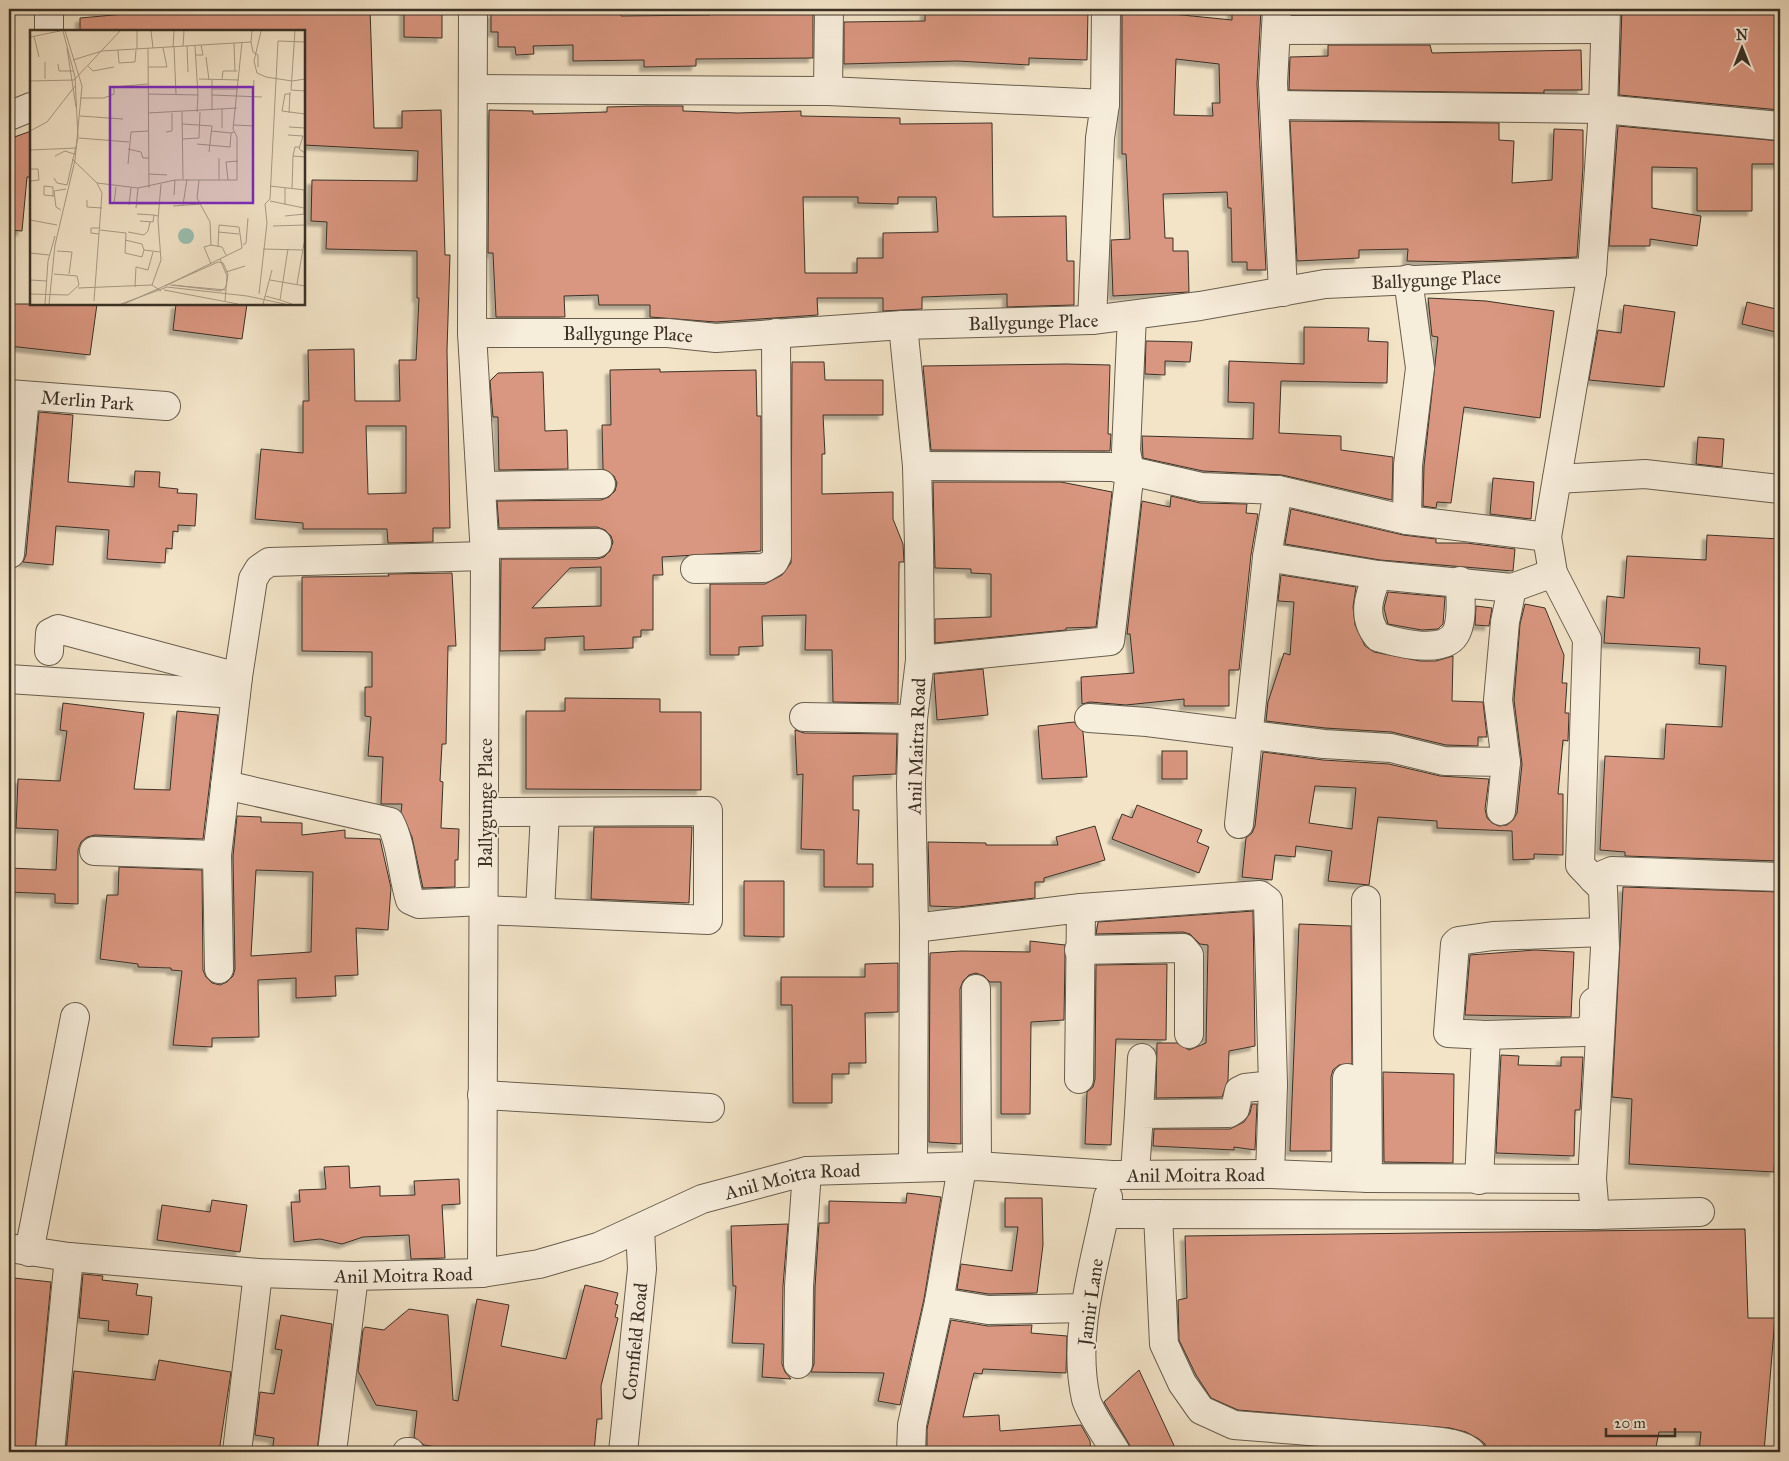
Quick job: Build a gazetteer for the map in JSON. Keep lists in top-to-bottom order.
{
  "streets": {
    "street": [
      "Ballygunge Place",
      "Merlin Park",
      "Anil Maitra Road",
      "Anil Moitra Road",
      "Jamir Lane",
      "Cornfield Road"
    ]
  },
  "crossings": [
    ["Ballygunge Place", "Anil Maitra Road"],
    ["Ballygunge Place", "Anil Moitra Road"],
    ["Anil Maitra Road", "Anil Moitra Road"],
    ["Anil Moitra Road", "Jamir Lane"],
    ["Anil Moitra Road", "Cornfield Road"]
  ],
  "scale_bar": "20 m",
  "north": "top"
}
